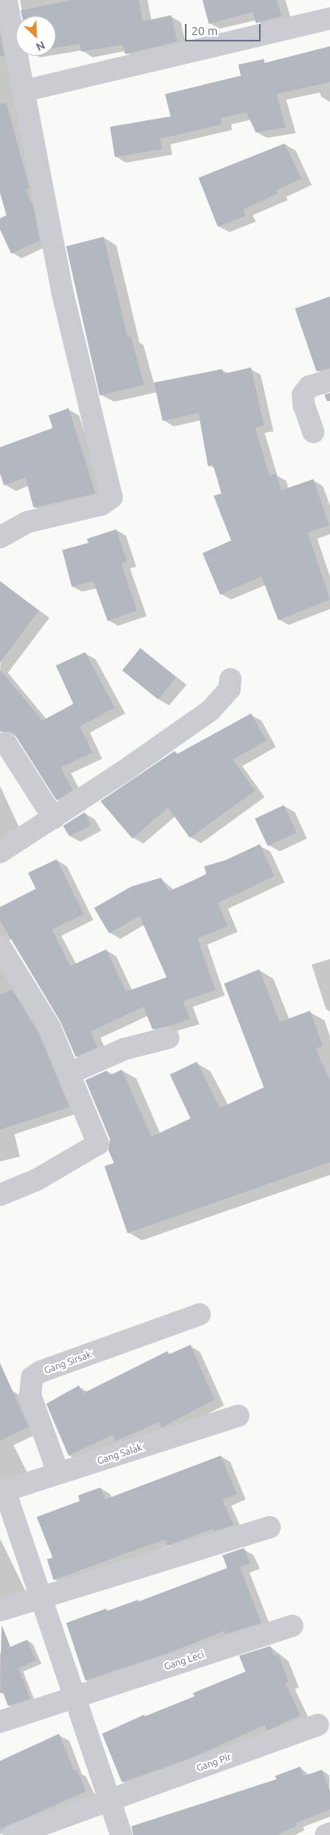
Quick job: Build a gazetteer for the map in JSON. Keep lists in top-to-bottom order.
{
  "streets": {
    "street": [
      "Gang Sirsak",
      "Gang Salak",
      "Gang Leci",
      "Gang Pir"
    ]
  },
  "crossings": [
    ["Gang Sirsak", "Gang Salak"]
  ],
  "scale_bar": "20 m",
  "north": "bottom right"
}
